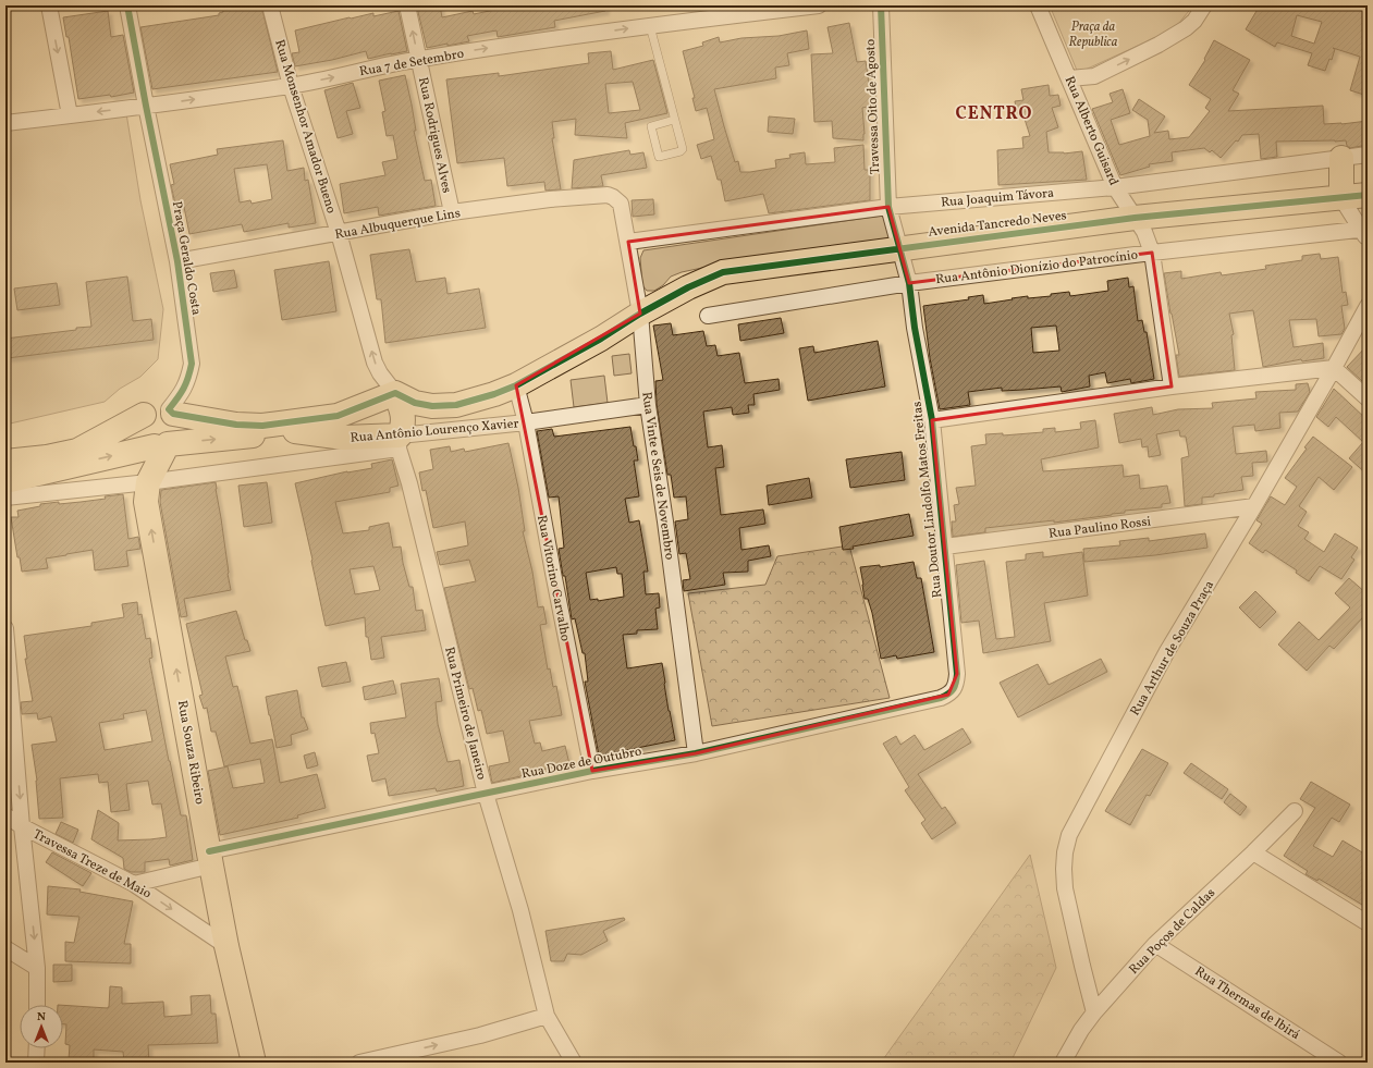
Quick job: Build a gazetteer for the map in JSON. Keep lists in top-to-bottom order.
{
  "streets": {
    "main road": ["Avenida Tancredo Neves", "Rua Antônio Lourenço Xavier", "Rua Souza Ribeiro"],
    "street": [
      "Rua 7 de Setembro",
      "Travessa Oito de Agosto",
      "Rua Monsenhor Amador Bueno",
      "Rua Alberto Guisard",
      "Rua Rodrigues Alves",
      "Rua Joaquim Távora",
      "Rua Albuquerque Lins",
      "Praça Geraldo Costa",
      "Rua Antônio Dionízio do Patrocínio",
      "Rua Vinte e Seis de Novembro",
      "Rua Doutor Lindolfo Matos Freitas",
      "Rua Paulino Rossi",
      "Rua Vitorino Carvalho",
      "Rua Arthur de Souza Praça",
      "Rua Primeiro de Janeiro",
      "Rua Doze de Outubro",
      "Travessa Treze de Maio",
      "Rua Poços de Caldas",
      "Rua Thermas de Ibirá"
    ]
  },
  "crossings": [
    ["Rua 7 de Setembro", "Rua Monsenhor Amador Bueno"],
    ["Rua 7 de Setembro", "Rua Rodrigues Alves"],
    ["Rua 7 de Setembro", "Praça Geraldo Costa"],
    ["Travessa Oito de Agosto", "Rua Joaquim Távora"],
    ["Travessa Oito de Agosto", "Avenida Tancredo Neves"],
    ["Travessa Oito de Agosto", "Rua Doutor Lindolfo Matos Freitas"],
    ["Rua Monsenhor Amador Bueno", "Rua Albuquerque Lins"],
    ["Rua Monsenhor Amador Bueno", "Rua Antônio Lourenço Xavier"],
    ["Rua Alberto Guisard", "Rua Joaquim Távora"],
    ["Rua Alberto Guisard", "Avenida Tancredo Neves"],
    ["Rua Alberto Guisard", "Rua Antônio Dionízio do Patrocínio"],
    ["Rua Rodrigues Alves", "Rua Albuquerque Lins"],
    ["Rua Joaquim Távora", "Rua Vinte e Seis de Novembro"],
    ["Rua Albuquerque Lins", "Praça Geraldo Costa"],
    ["Rua Albuquerque Lins", "Rua Vinte e Seis de Novembro"],
    ["Avenida Tancredo Neves", "Rua Antônio Lourenço Xavier"],
    ["Avenida Tancredo Neves", "Rua Vinte e Seis de Novembro"],
    ["Avenida Tancredo Neves", "Rua Doutor Lindolfo Matos Freitas"],
    ["Praça Geraldo Costa", "Rua Antônio Lourenço Xavier"],
    ["Praça Geraldo Costa", "Rua Souza Ribeiro"],
    ["Rua Antônio Dionízio do Patrocínio", "Rua Doutor Lindolfo Matos Freitas"],
    ["Rua Antônio Lourenço Xavier", "Rua Vinte e Seis de Novembro"],
    ["Rua Antônio Lourenço Xavier", "Rua Vitorino Carvalho"],
    ["Rua Antônio Lourenço Xavier", "Rua Primeiro de Janeiro"],
    ["Rua Antônio Lourenço Xavier", "Rua Souza Ribeiro"],
    ["Rua Vinte e Seis de Novembro", "Rua Doze de Outubro"],
    ["Rua Doutor Lindolfo Matos Freitas", "Rua Paulino Rossi"],
    ["Rua Doutor Lindolfo Matos Freitas", "Rua Doze de Outubro"],
    ["Rua Paulino Rossi", "Rua Arthur de Souza Praça"],
    ["Rua Vitorino Carvalho", "Rua Doze de Outubro"],
    ["Rua Arthur de Souza Praça", "Rua Poços de Caldas"],
    ["Rua Primeiro de Janeiro", "Rua Doze de Outubro"],
    ["Rua Souza Ribeiro", "Rua Doze de Outubro"],
    ["Rua Souza Ribeiro", "Travessa Treze de Maio"],
    ["Rua Doze de Outubro", "Travessa Treze de Maio"],
    ["Rua Poços de Caldas", "Rua Thermas de Ibirá"]
  ],
  "one_way": ["Rua Monsenhor Amador Bueno", "Rua Souza Ribeiro", "Travessa Treze de Maio"],
  "districts": ["CENTRO"],
  "parks": ["Praça da Republica"],
  "north": "top"
}
